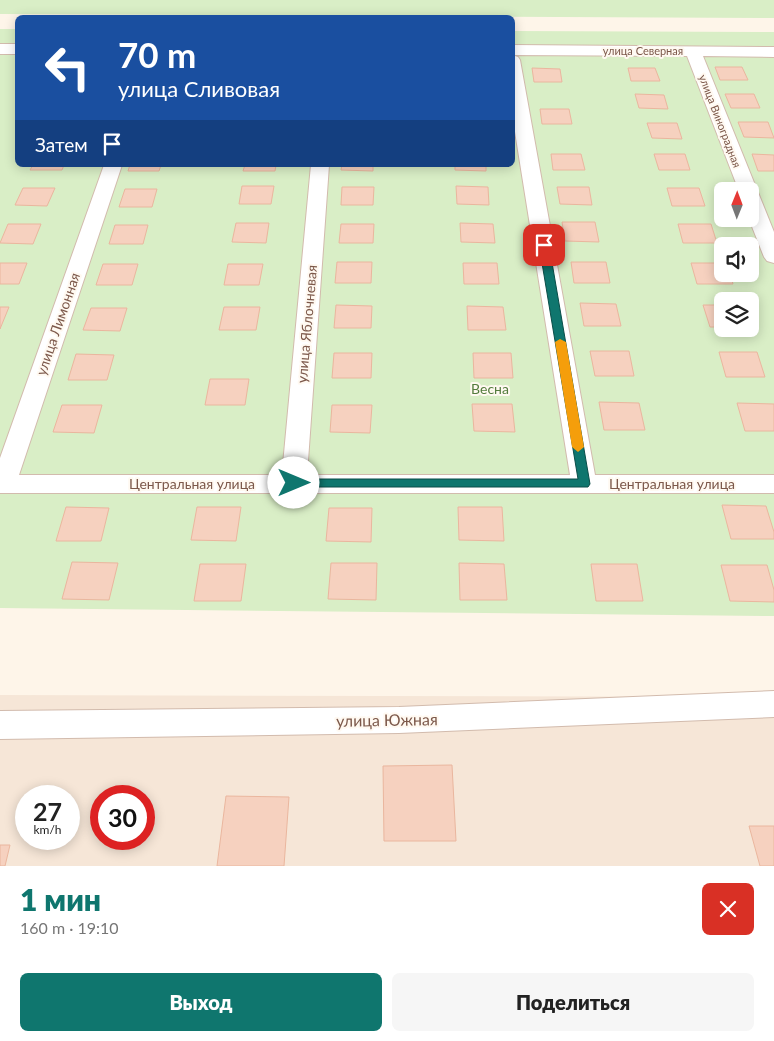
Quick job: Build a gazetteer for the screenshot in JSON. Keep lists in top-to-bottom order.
{
  "streets": {
    "street": [
      "улица Северная",
      "улица Виноградная",
      "улица Лимонная",
      "улица Яблочневая",
      "Центральная улица",
      "улица Южная"
    ]
  },
  "crossings": [
    ["улица Северная", "улица Виноградная"],
    ["улица Лимонная", "Центральная улица"],
    ["улица Яблочневая", "Центральная улица"]
  ],
  "parks": ["Весна"],
  "north": "top",
  "page": {
    "turn": ["70 m", "улица Сливовая"],
    "then": "Затем",
    "speed": "27 km/h",
    "limit": "30",
    "heading": ["1 мин", "160 m · 19:10"],
    "buttons": ["Выход", "Поделиться"]
  }
}
